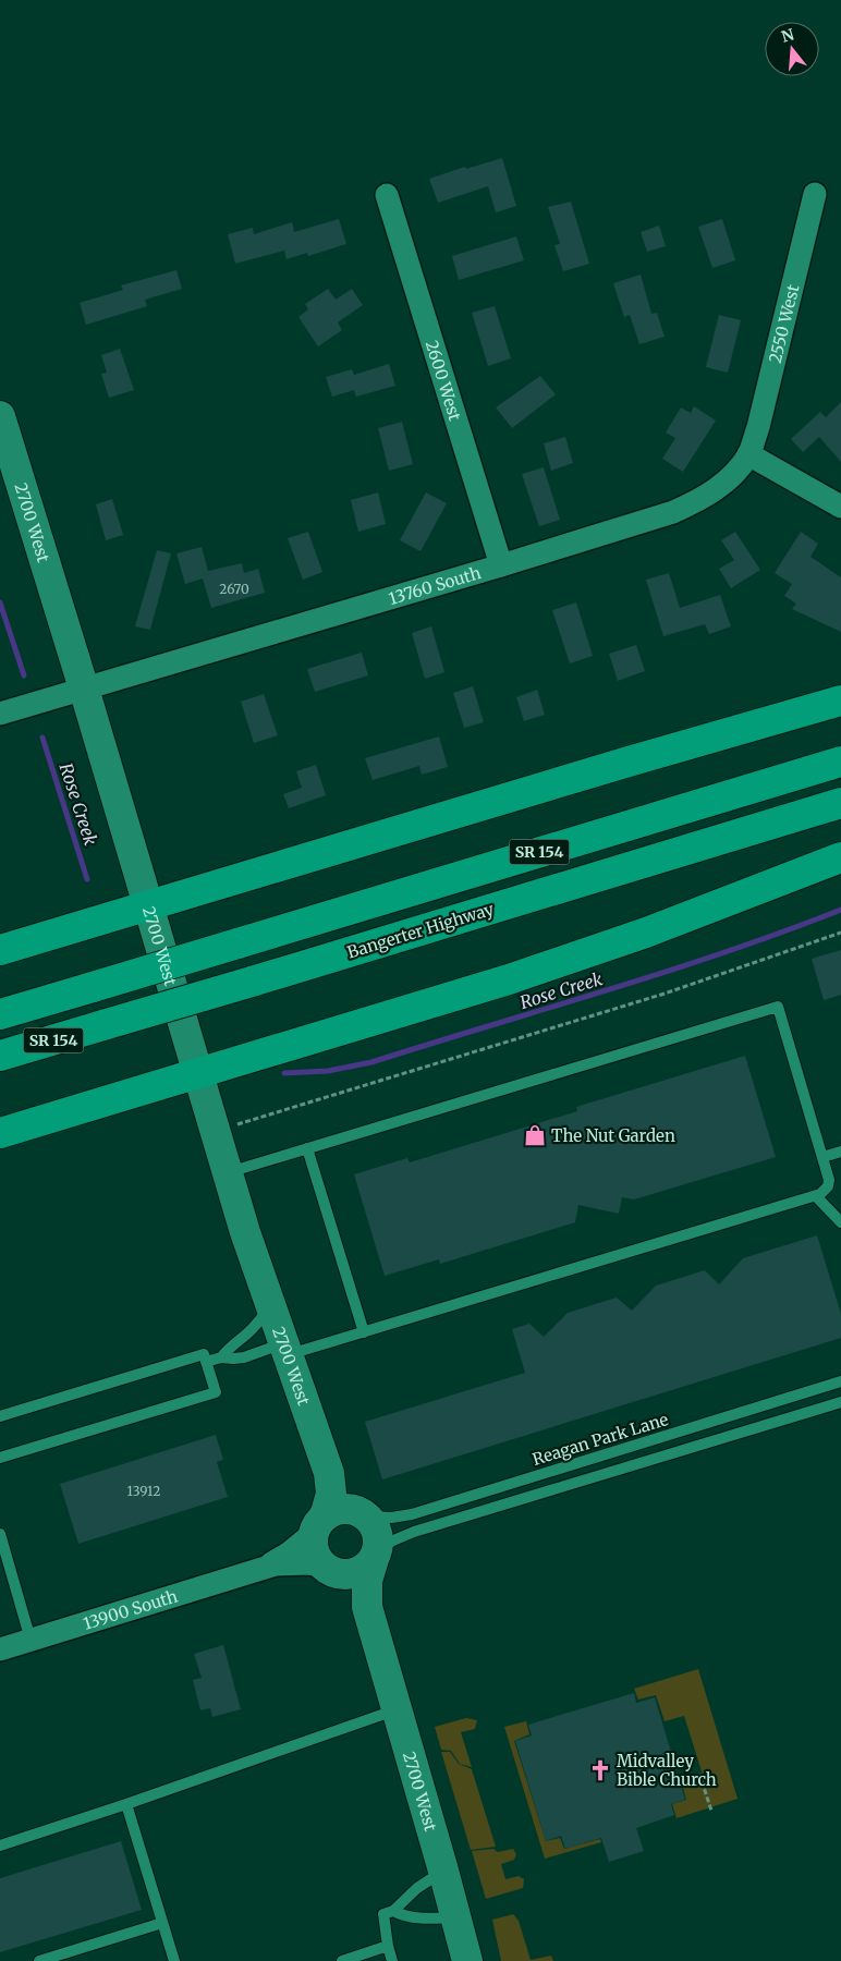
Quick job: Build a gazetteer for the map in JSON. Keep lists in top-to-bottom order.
{
  "streets": {
    "highway": ["SR 154", "Bangerter Highway"],
    "main road": ["2700 West"],
    "street": [
      "2550 West",
      "2600 West",
      "13760 South",
      "13900 South"
    ],
    "lane": ["Reagan Park Lane"]
  },
  "crossings": [
    ["2550 West", "13760 South"],
    ["2600 West", "13760 South"],
    ["2700 West", "13760 South"],
    ["2700 West", "Reagan Park Lane"],
    ["2700 West", "13900 South"],
    ["Reagan Park Lane", "13900 South"]
  ],
  "water": ["Rose Creek"],
  "places": {
    "shop": ["The Nut Garden"],
    "church": ["Midvalley Bible Church"]
  },
  "house_numbers": ["2670", "13912"],
  "north": "top"
}
